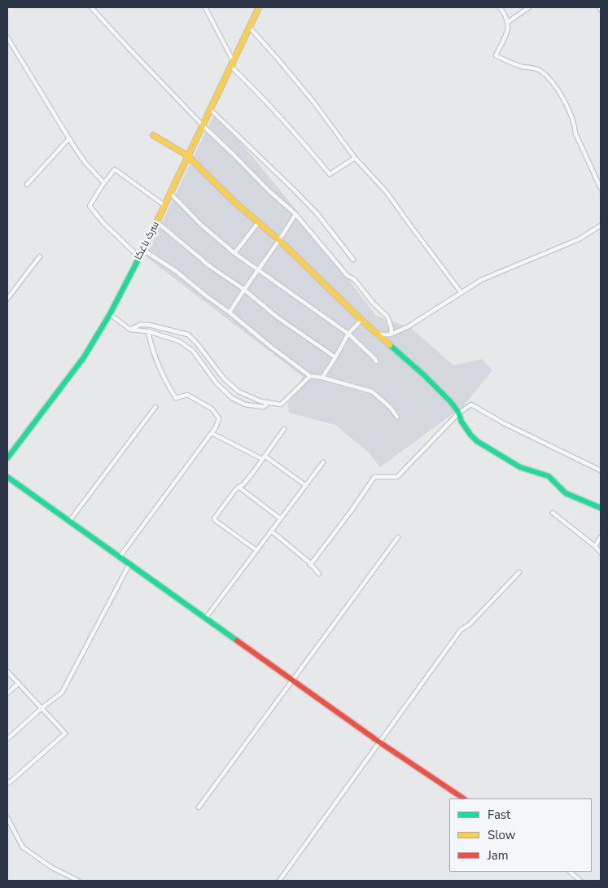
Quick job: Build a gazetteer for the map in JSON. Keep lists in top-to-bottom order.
{
  "streets": {
    "street": ["سرک باغکا"]
  },
  "legend": ["Fast", "Slow", "Jam"]
}
